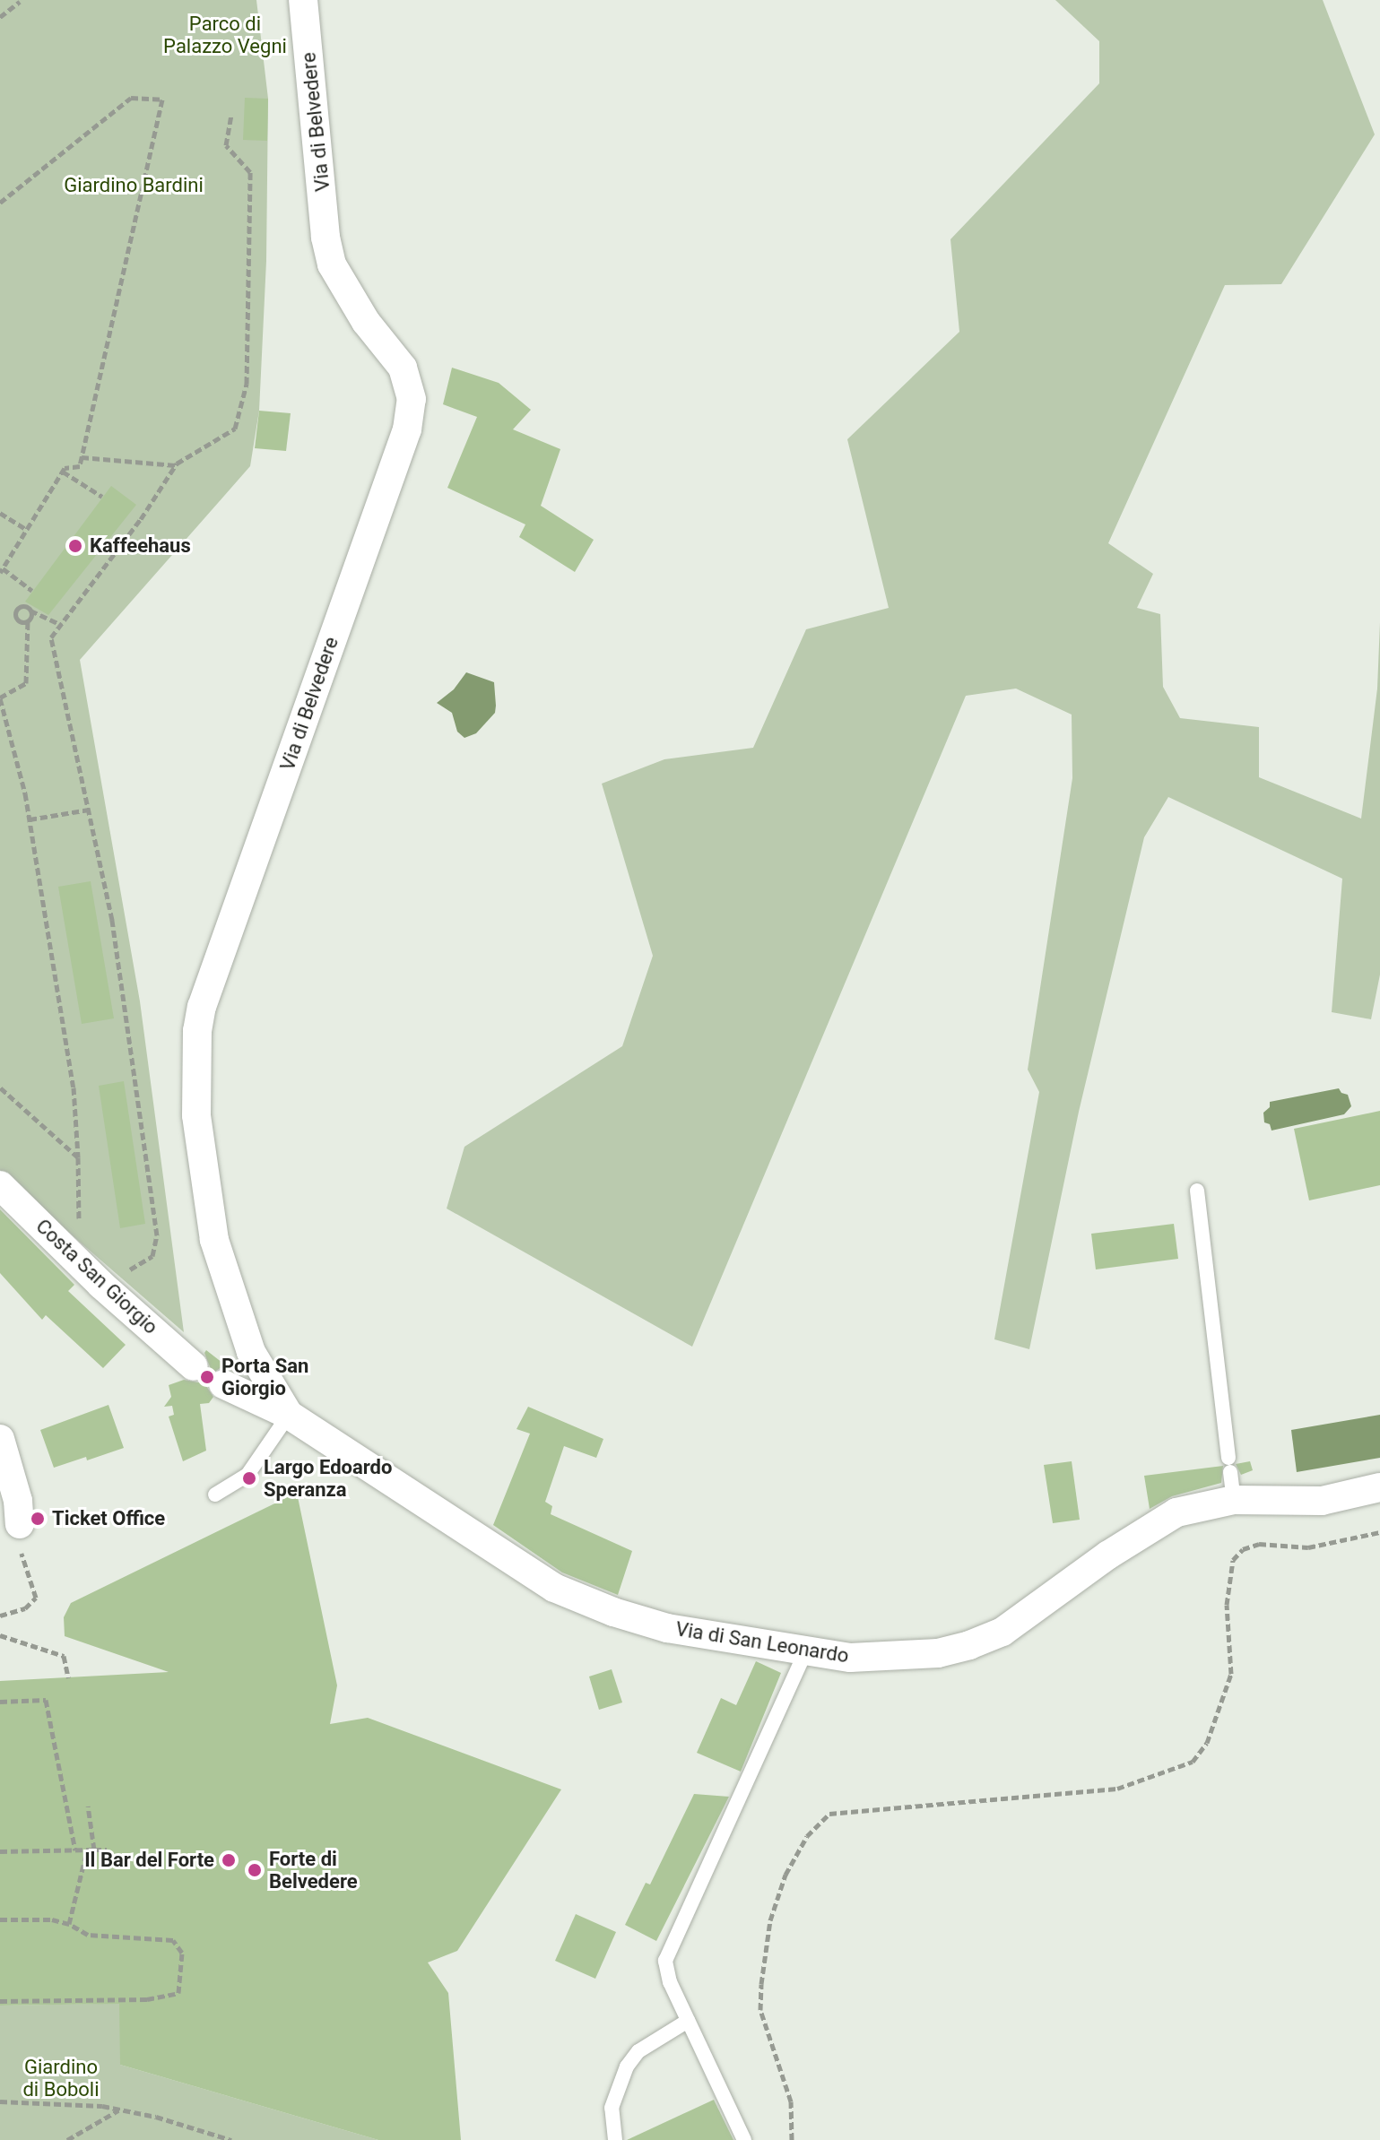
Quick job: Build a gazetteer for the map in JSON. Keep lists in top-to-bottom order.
{
  "streets": {
    "street": ["Via di Belvedere", "Costa San Giorgio", "Via di San Leonardo"]
  },
  "crossings": [
    ["Via di Belvedere", "Via di San Leonardo"]
  ],
  "parks": ["Parco di Palazzo Vegni", "Giardino Bardini", "Giardino di Boboli"],
  "places": [
    "Kaffeehaus",
    "Porta San Giorgio",
    "Largo Edoardo Speranza",
    "Ticket Office",
    "Il Bar del Forte",
    "Forte di Belvedere"
  ]
}
